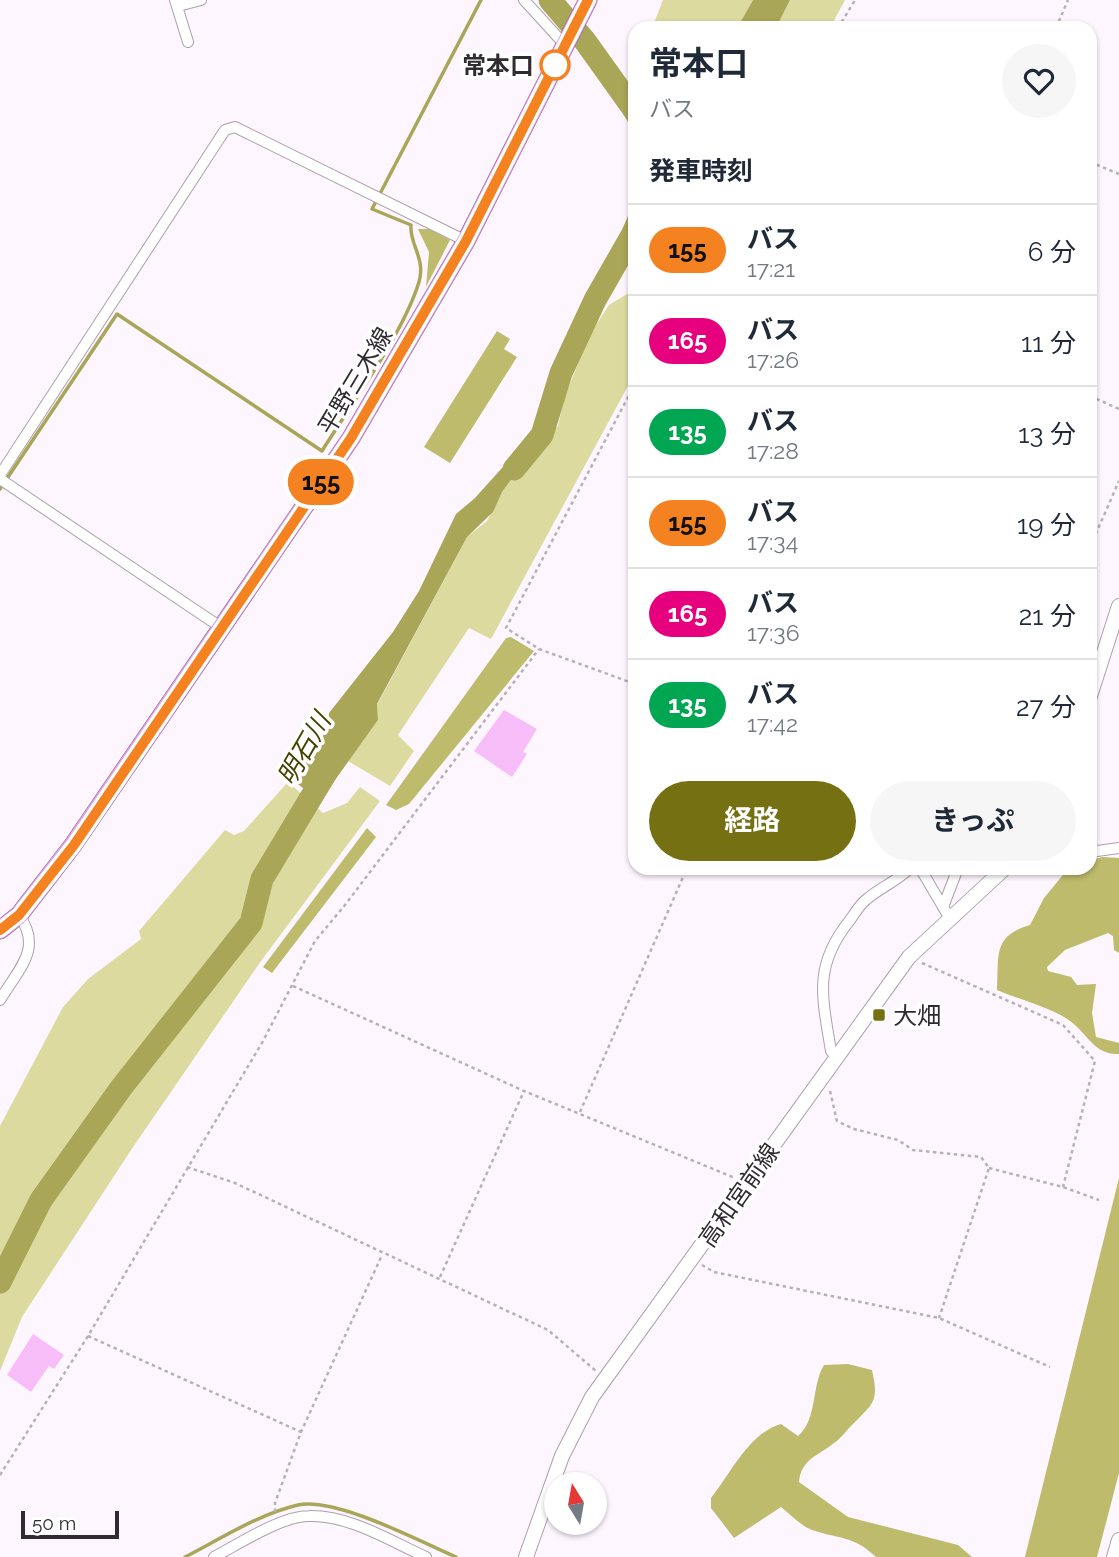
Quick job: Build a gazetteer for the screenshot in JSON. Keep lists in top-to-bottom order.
{
  "streets": {
    "main road": ["平野三木線"],
    "street": ["高和宮前線"]
  },
  "water": ["明石川"],
  "places": {
    "other": ["常本口"],
    "transit": ["大畑"]
  },
  "lines": ["bus line 155"],
  "scale_bar": "50 m",
  "north": "top",
  "page": {
    "on_map": "155",
    "heading": [
      ["常本口", "バス"],
      "発車時刻"
    ],
    "list": [
      {
        "mark": "155",
        "name": "バス",
        "note": "17:21",
        "value": "6 分"
      },
      {
        "mark": "165",
        "name": "バス",
        "note": "17:26",
        "value": "11 分"
      },
      {
        "mark": "135",
        "name": "バス",
        "note": "17:28",
        "value": "13 分"
      },
      {
        "mark": "155",
        "name": "バス",
        "note": "17:34",
        "value": "19 分"
      },
      {
        "mark": "165",
        "name": "バス",
        "note": "17:36",
        "value": "21 分"
      },
      {
        "mark": "135",
        "name": "バス",
        "note": "17:42",
        "value": "27 分"
      }
    ],
    "buttons": ["経路", "きっぷ"],
    "scale": "50 m"
  }
}
